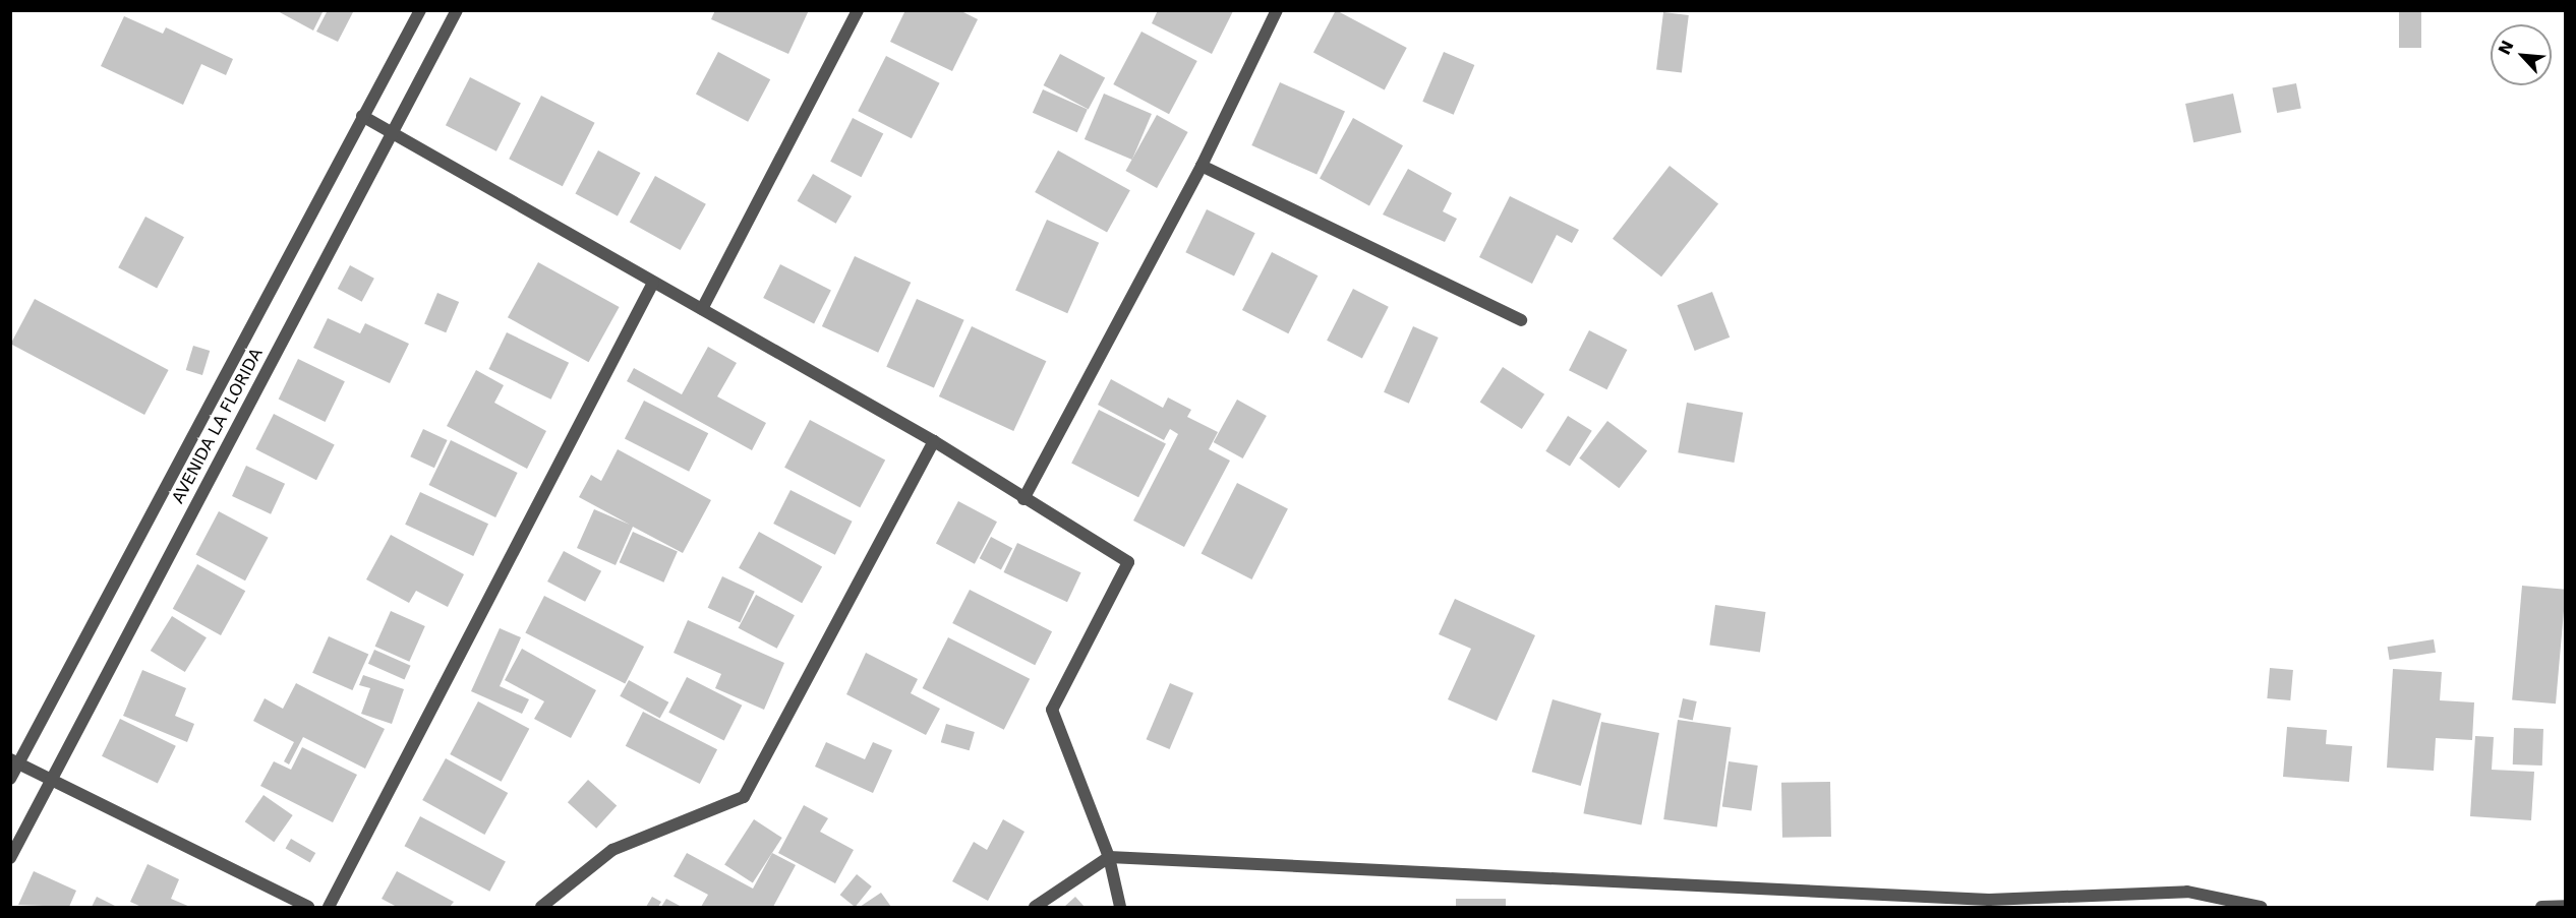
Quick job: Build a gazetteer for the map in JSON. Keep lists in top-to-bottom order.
{
  "streets": {
    "street": ["AVENIDA LA FLORIDA"]
  },
  "north": "top left"
}
